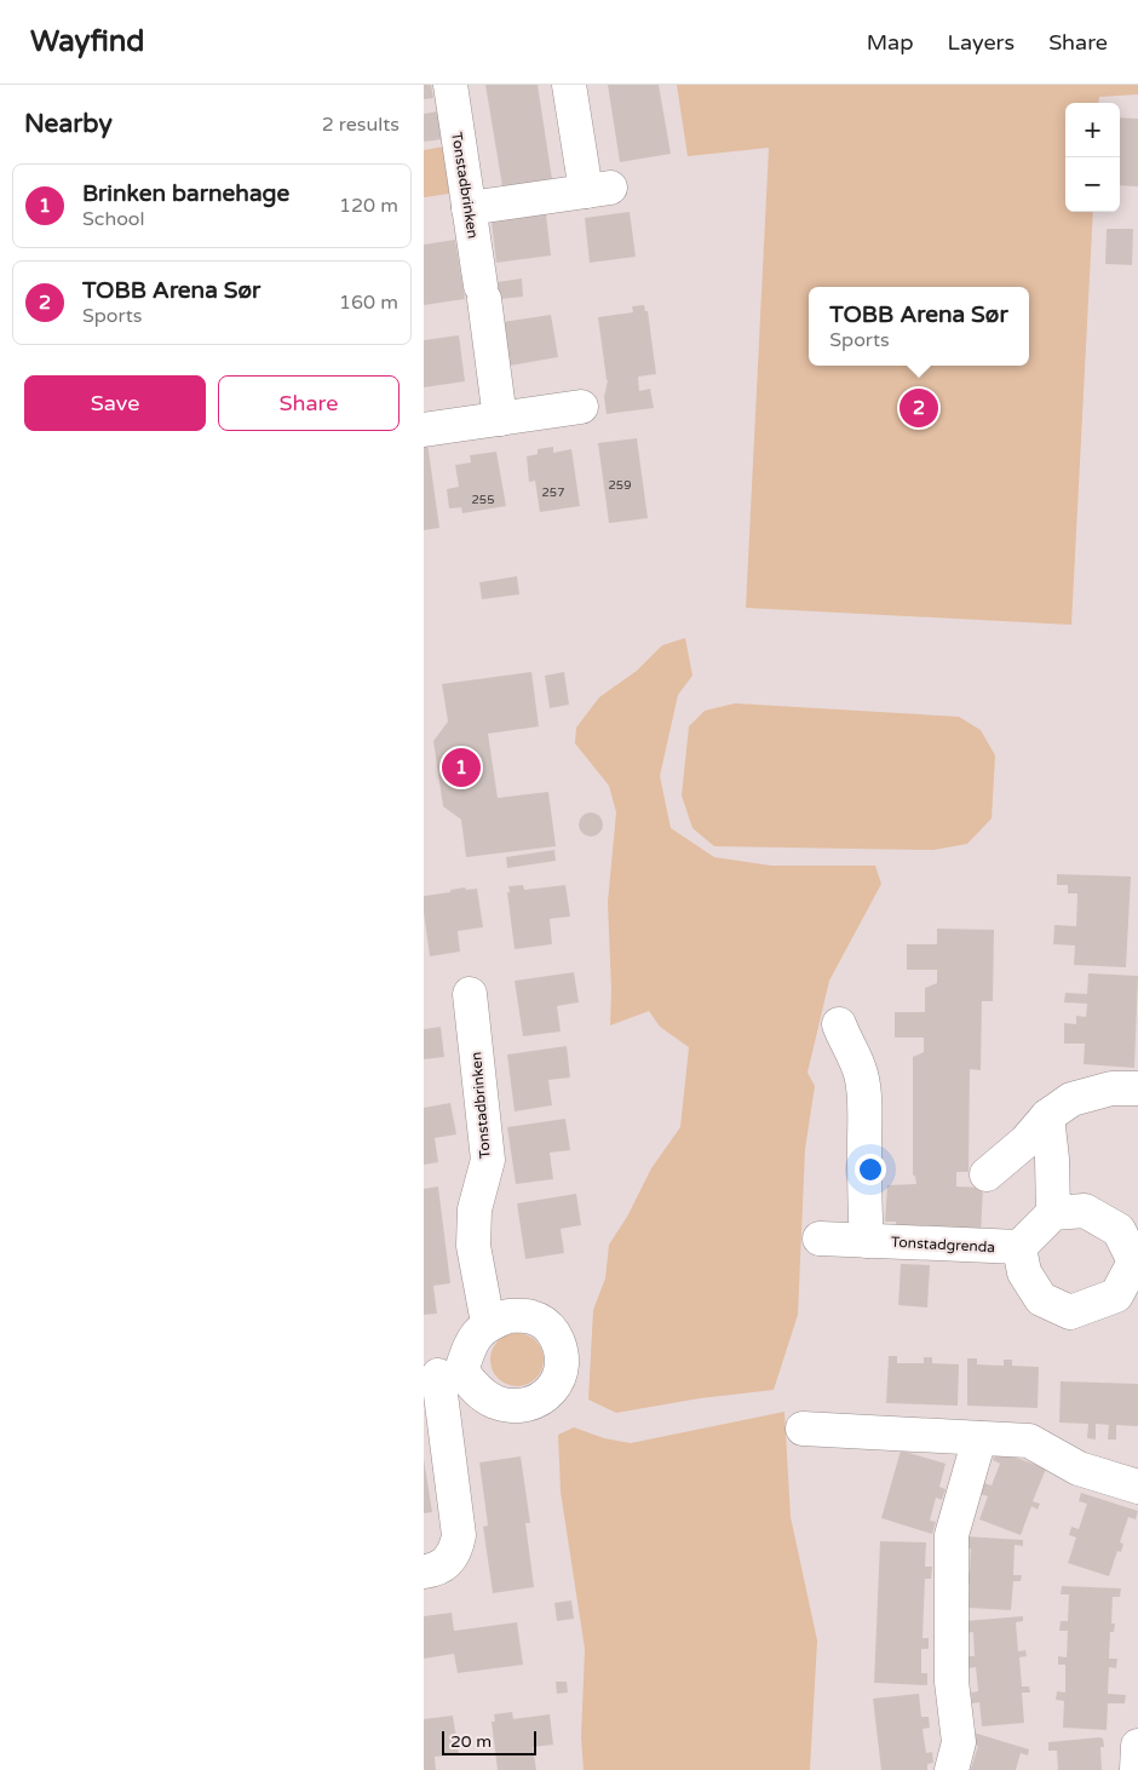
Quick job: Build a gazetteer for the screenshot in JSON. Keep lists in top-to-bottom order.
{
  "streets": {
    "street": ["Tonstadbrinken", "Tonstadgrenda"]
  },
  "house_numbers": ["259", "257", "255"],
  "scale_bar": "20 m",
  "page": {
    "header": "Wayfind",
    "nav": ["Map", "Layers", "Share"],
    "heading": ["Nearby", "2 results"],
    "map_buttons": ["+", "−"],
    "list": [
      {
        "mark": "1",
        "name": "Brinken barnehage",
        "note": "School",
        "value": "120 m"
      },
      {
        "mark": "2",
        "name": "TOBB Arena Sør",
        "note": "Sports",
        "value": "160 m"
      }
    ],
    "popup": ["TOBB Arena Sør", "Sports"],
    "buttons": ["Save", "Share"],
    "pins": ["2", "1"],
    "scale": "20 m"
  }
}
